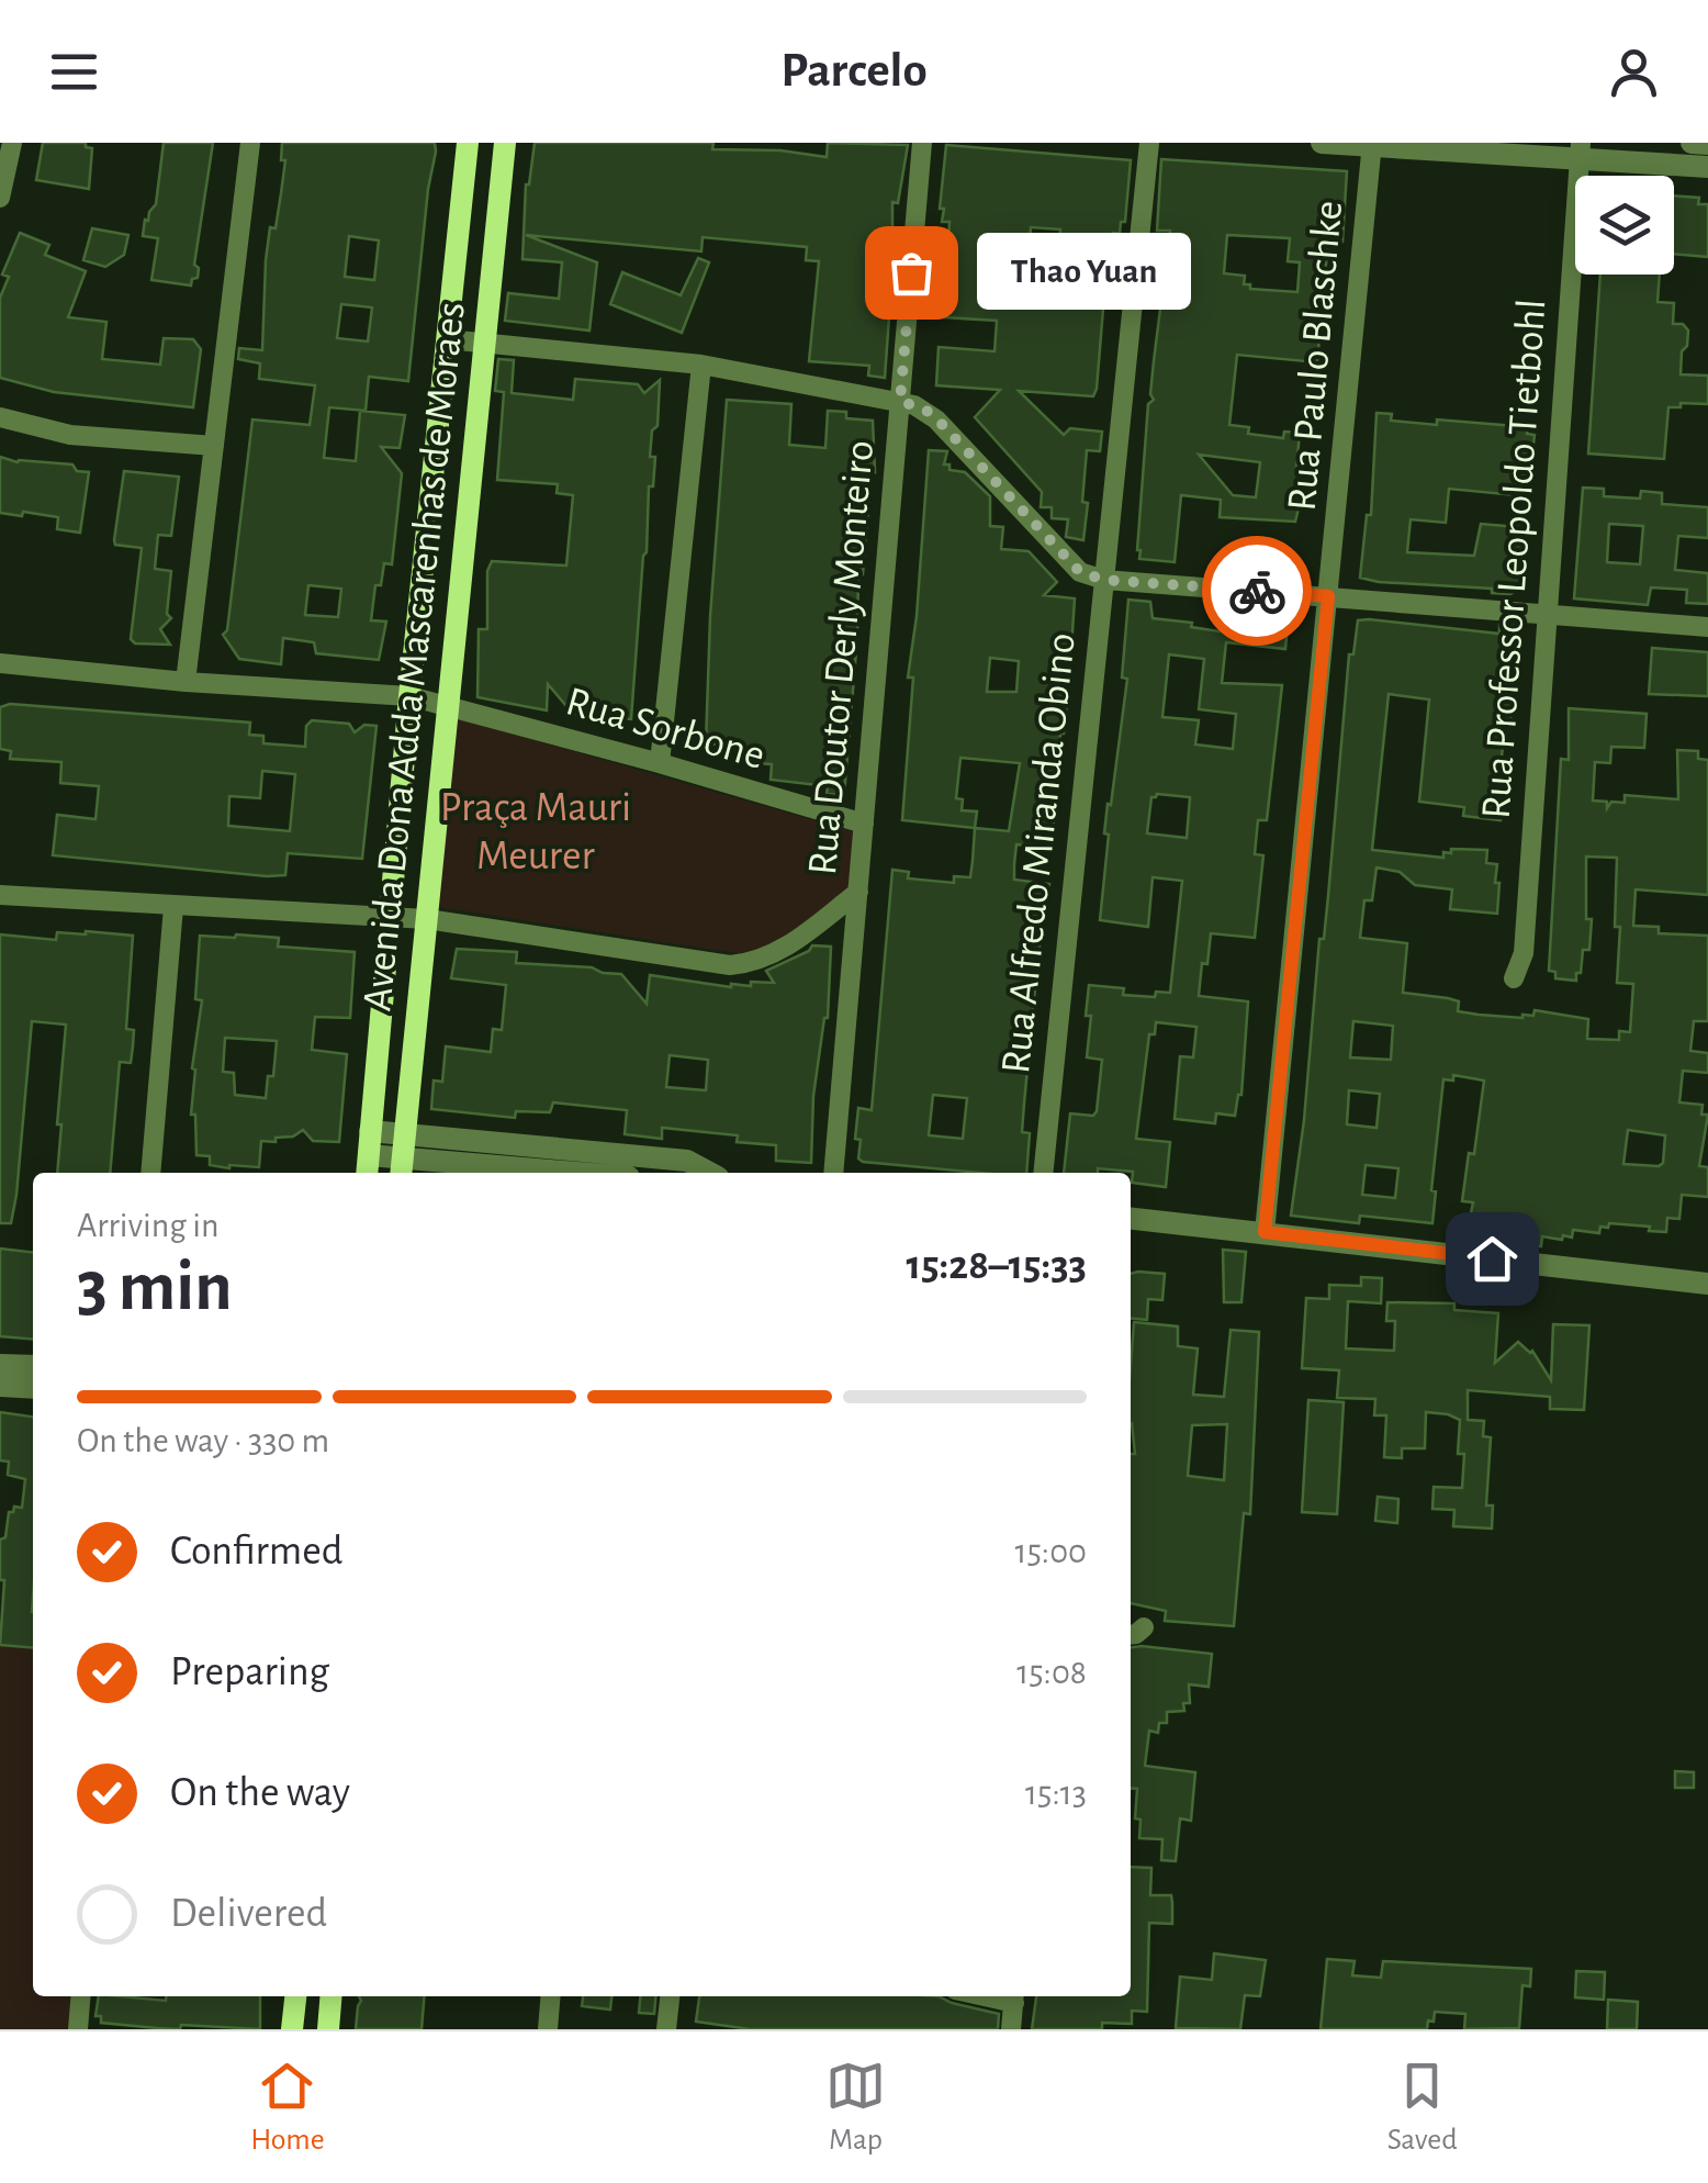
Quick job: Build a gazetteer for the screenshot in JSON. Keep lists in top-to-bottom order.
{
  "streets": {
    "main road": ["Avenida Dona Adda Mascarenhas de Moraes"],
    "street": [
      "Rua Paulo Blaschke",
      "Rua Professor Leopoldo Tietbohl",
      "Rua Doutor Derly Monteiro",
      "Rua Sorbone",
      "Rua Alfredo Miranda Obino"
    ]
  },
  "crossings": [
    ["Avenida Dona Adda Mascarenhas de Moraes", "Rua Sorbone"],
    ["Rua Doutor Derly Monteiro", "Rua Sorbone"]
  ],
  "parks": ["Praça Mauri Meurer"],
  "places": ["Thao Yuan"],
  "page": {
    "header": "Parcelo",
    "bubble": "Thao Yuan",
    "heading": ["3 min", "Arriving in", "15:28–15:33"],
    "bar": "On the way · 330 m",
    "list": [
      ["Confirmed", "15:00"],
      ["Preparing", "15:08"],
      ["On the way", "15:13"],
      "Delivered"
    ],
    "tabs": ["Home", "Map", "Saved"]
  }
}
